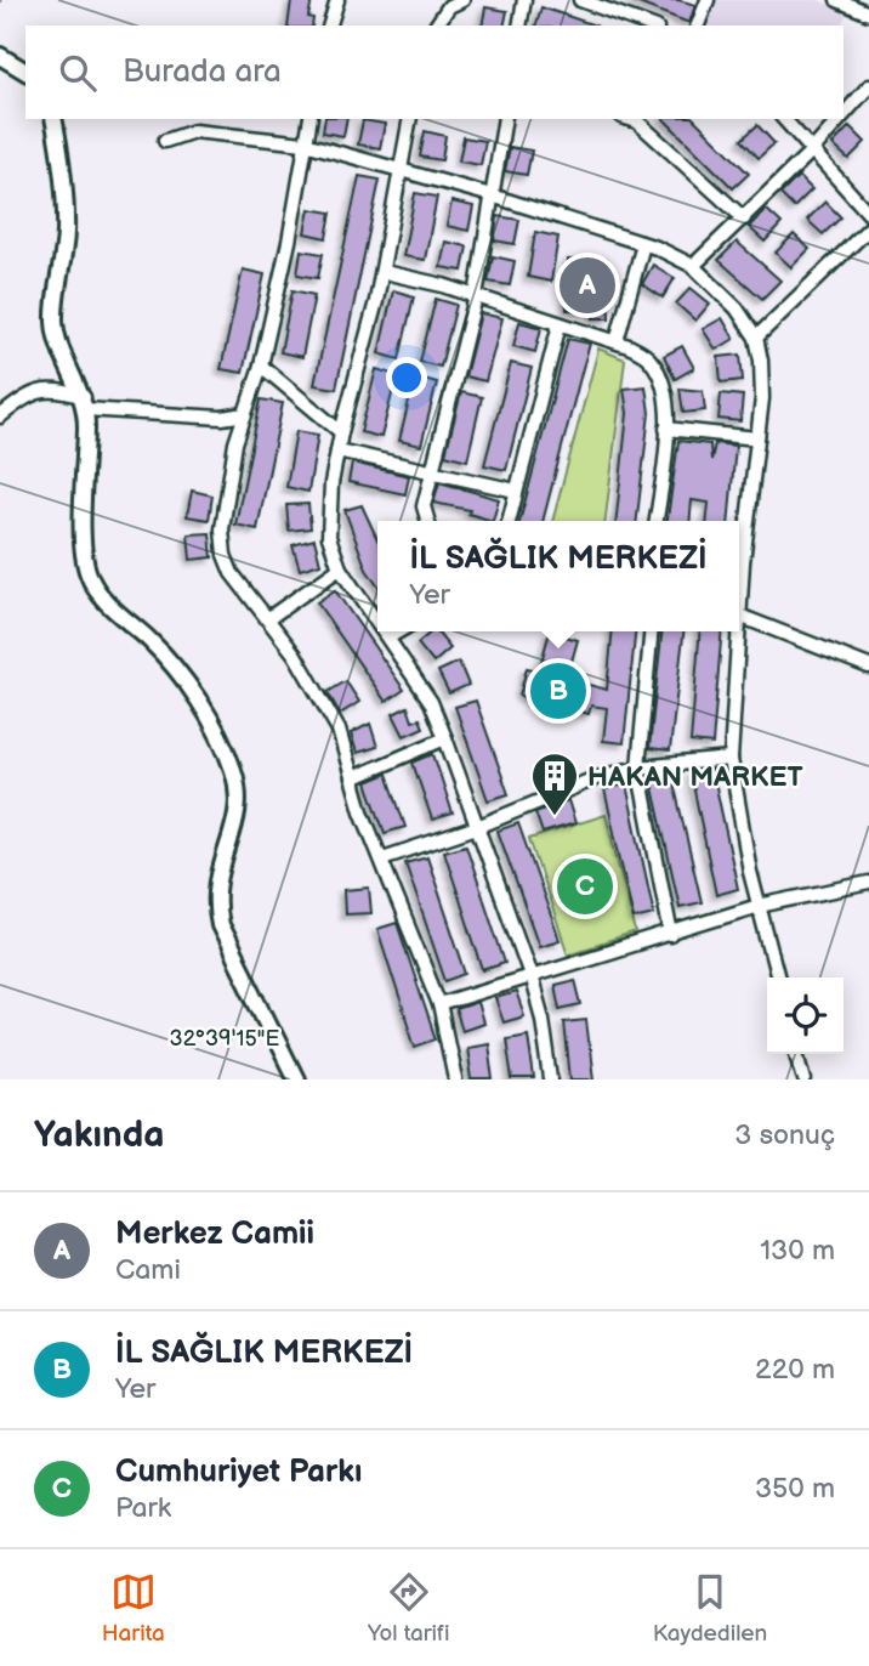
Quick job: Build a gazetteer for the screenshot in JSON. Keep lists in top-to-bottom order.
{
  "places": {
    "building": ["HAKAN MARKET"]
  },
  "page": {
    "search": "Burada ara",
    "pins": ["A", "B", "C"],
    "popup": ["İL SAĞLIK MERKEZİ", "Yer"],
    "heading": ["Yakında", "3 sonuç"],
    "list": [
      {
        "mark": "A",
        "name": "Merkez Camii",
        "note": "Cami",
        "value": "130 m"
      },
      {
        "mark": "B",
        "name": "İL SAĞLIK MERKEZİ",
        "note": "Yer",
        "value": "220 m"
      },
      {
        "mark": "C",
        "name": "Cumhuriyet Parkı",
        "note": "Park",
        "value": "350 m"
      }
    ],
    "nav": ["Harita", "Yol tarifi", "Kaydedilen"]
  },
  "coordinates": ["32°39'15\"E"]
}
